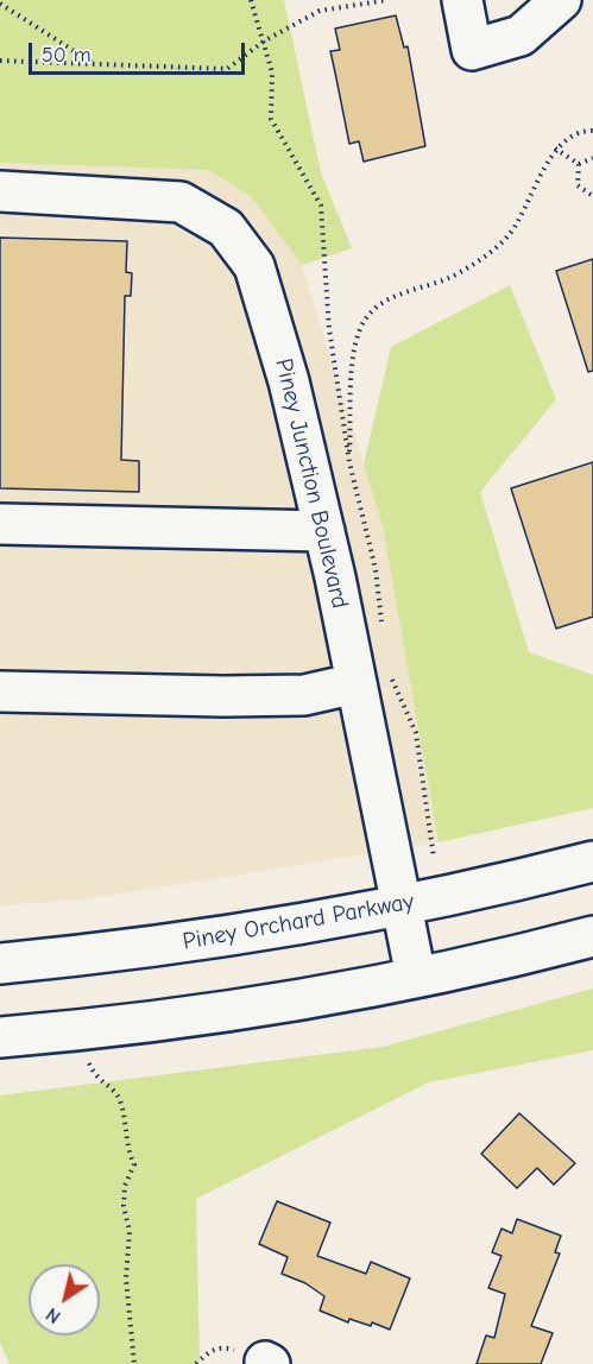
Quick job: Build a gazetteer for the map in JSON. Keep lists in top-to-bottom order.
{
  "streets": {
    "street": ["Piney Junction Boulevard", "Piney Orchard Parkway"]
  },
  "crossings": [
    ["Piney Junction Boulevard", "Piney Orchard Parkway"]
  ],
  "scale_bar": "50 m",
  "north": "bottom left"
}
